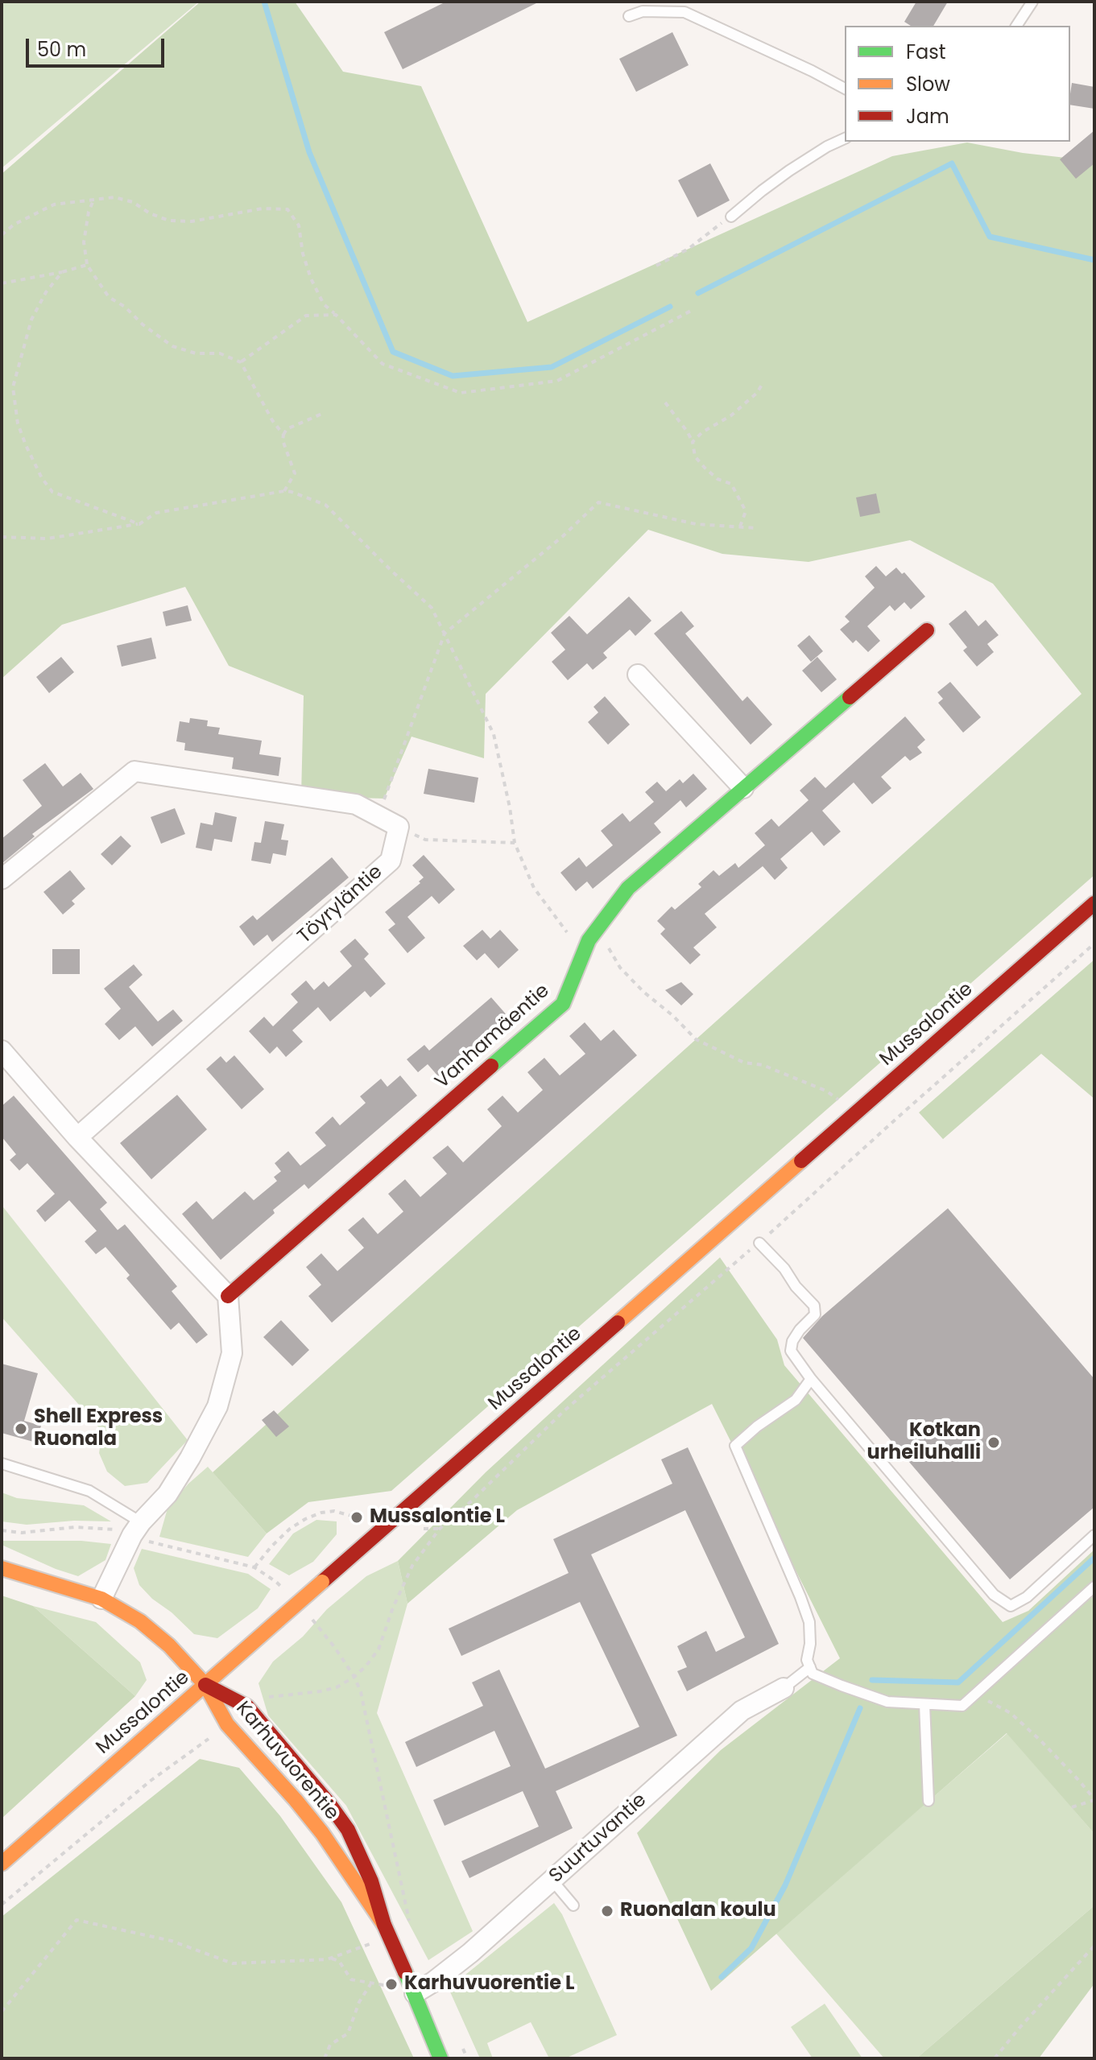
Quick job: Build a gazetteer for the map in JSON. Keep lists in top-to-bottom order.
{
  "streets": {
    "street": [
      "Töyryläntie",
      "Mussalontie",
      "Vanhamäentie",
      "Karhuvuorentie",
      "Suurtuvantie"
    ]
  },
  "crossings": [
    ["Mussalontie", "Karhuvuorentie"],
    ["Karhuvuorentie", "Suurtuvantie"]
  ],
  "places": [
    "Shell Express Ruonala",
    "Kotkan urheiluhalli",
    "Mussalontie L",
    "Ruonalan koulu",
    "Karhuvuorentie L"
  ],
  "legend": ["Fast", "Slow", "Jam"],
  "scale_bar": "50 m"
}
